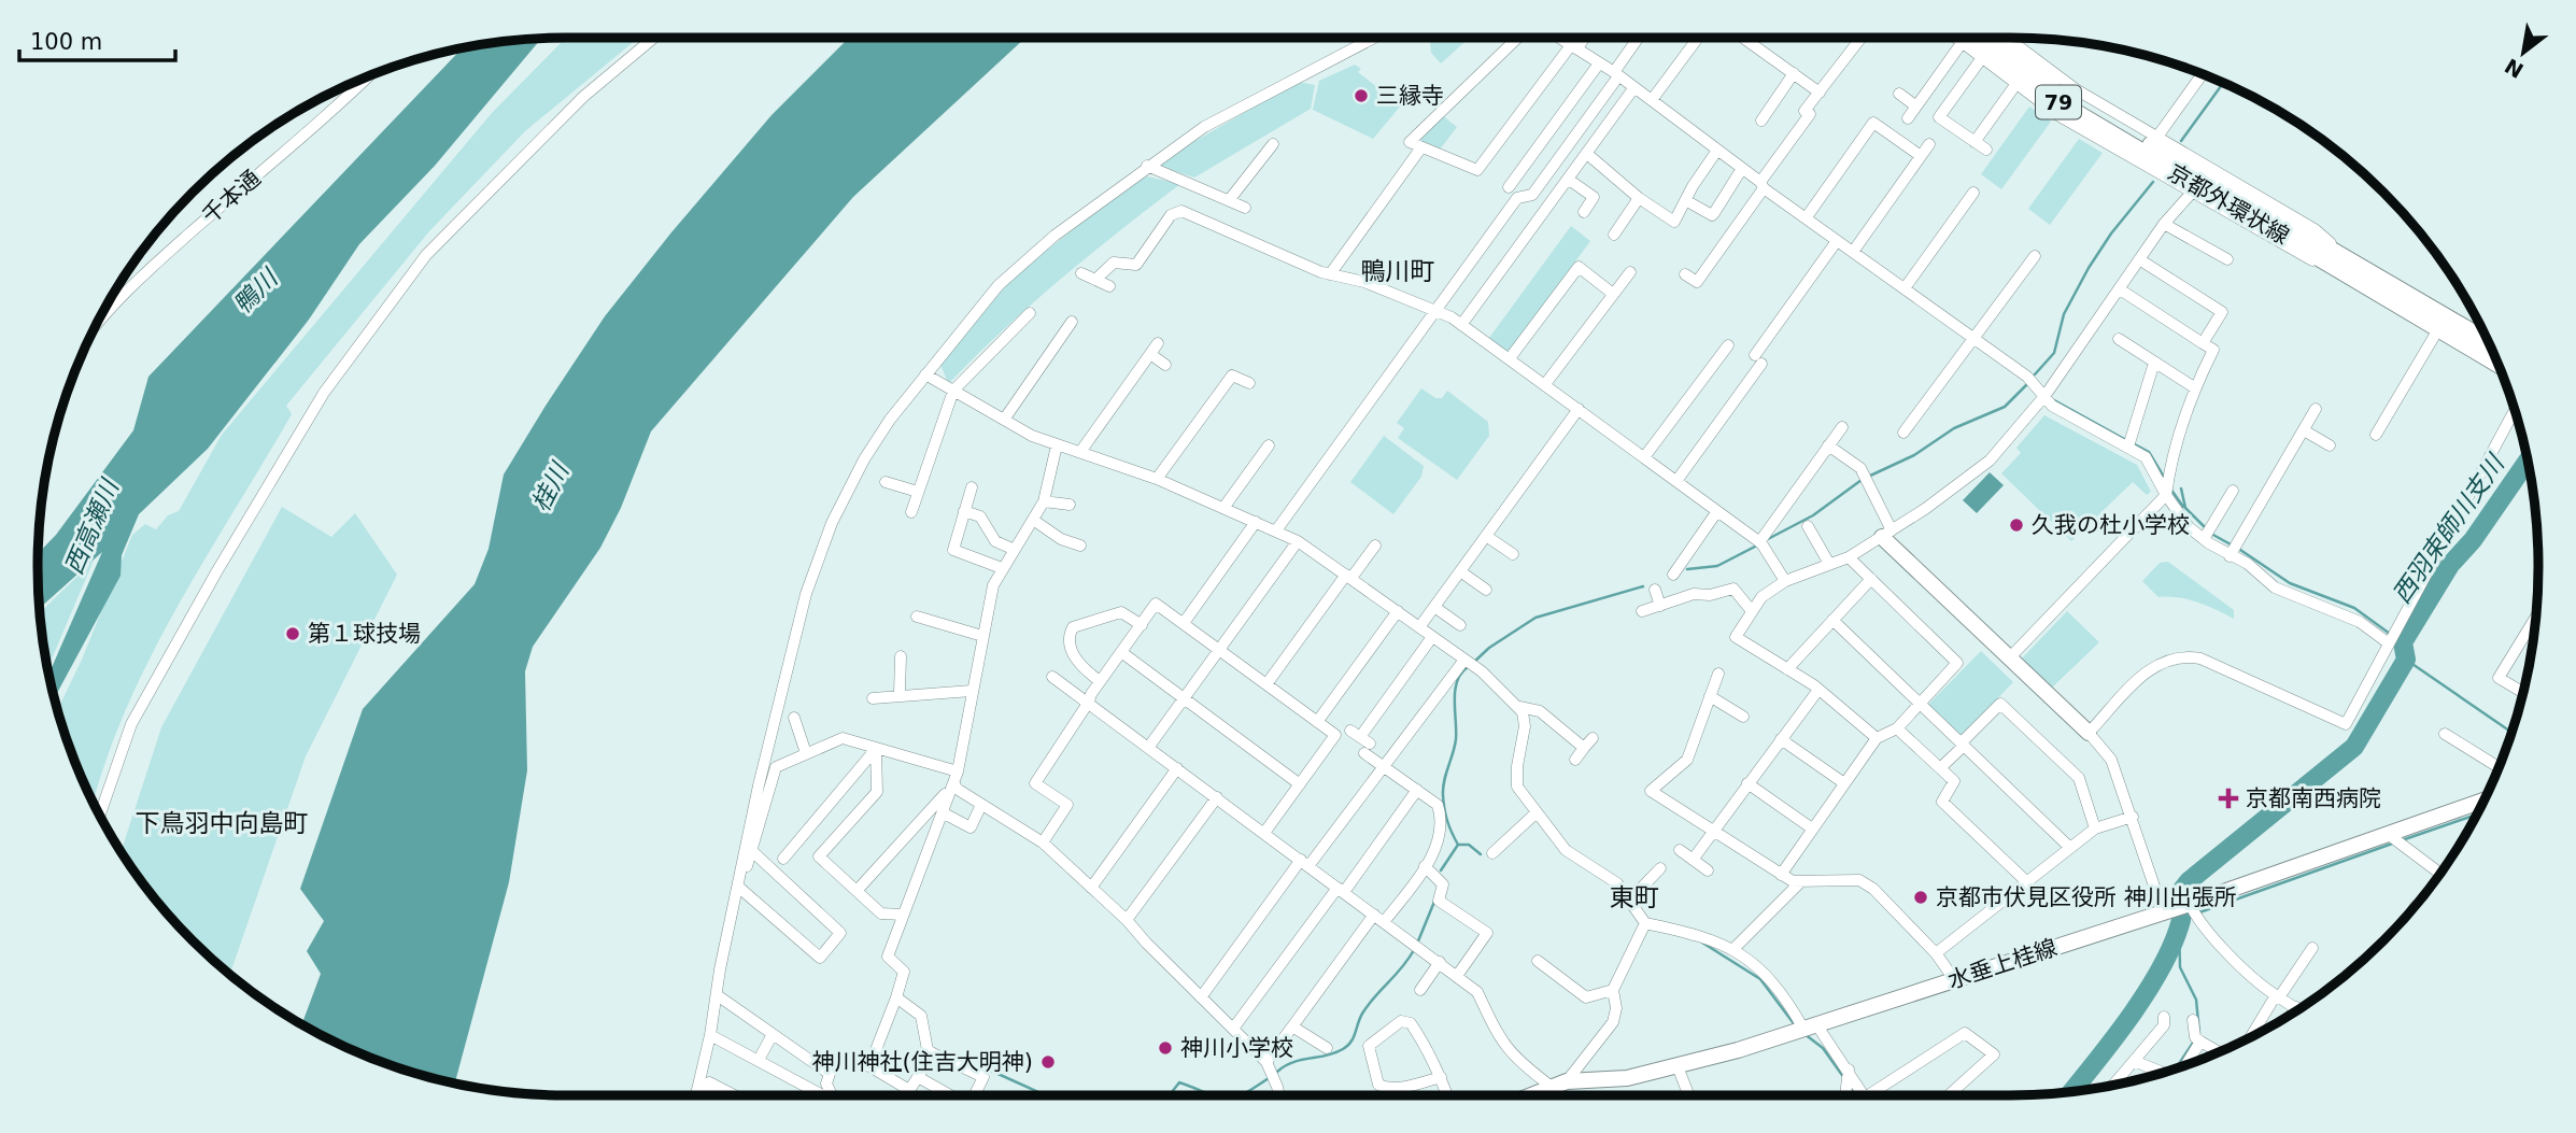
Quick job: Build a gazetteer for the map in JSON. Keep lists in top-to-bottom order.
{
  "streets": {
    "main road": ["79", "京都外環状線", "水垂上桂線"],
    "street": ["千本通"]
  },
  "districts": ["鴨川町", "下鳥羽中向島町", "東町"],
  "water": [
    "鴨川",
    "桂川",
    "西高瀬川",
    "西羽束師川支川"
  ],
  "places": {
    "other": [
      "三縁寺",
      "久我の杜小学校",
      "第１球技場",
      "京都市伏見区役所 神川出張所",
      "神川小学校",
      "神川神社(住吉大明神)"
    ],
    "health": ["京都南西病院"]
  },
  "scale_bar": "100 m",
  "north": "bottom left"
}
